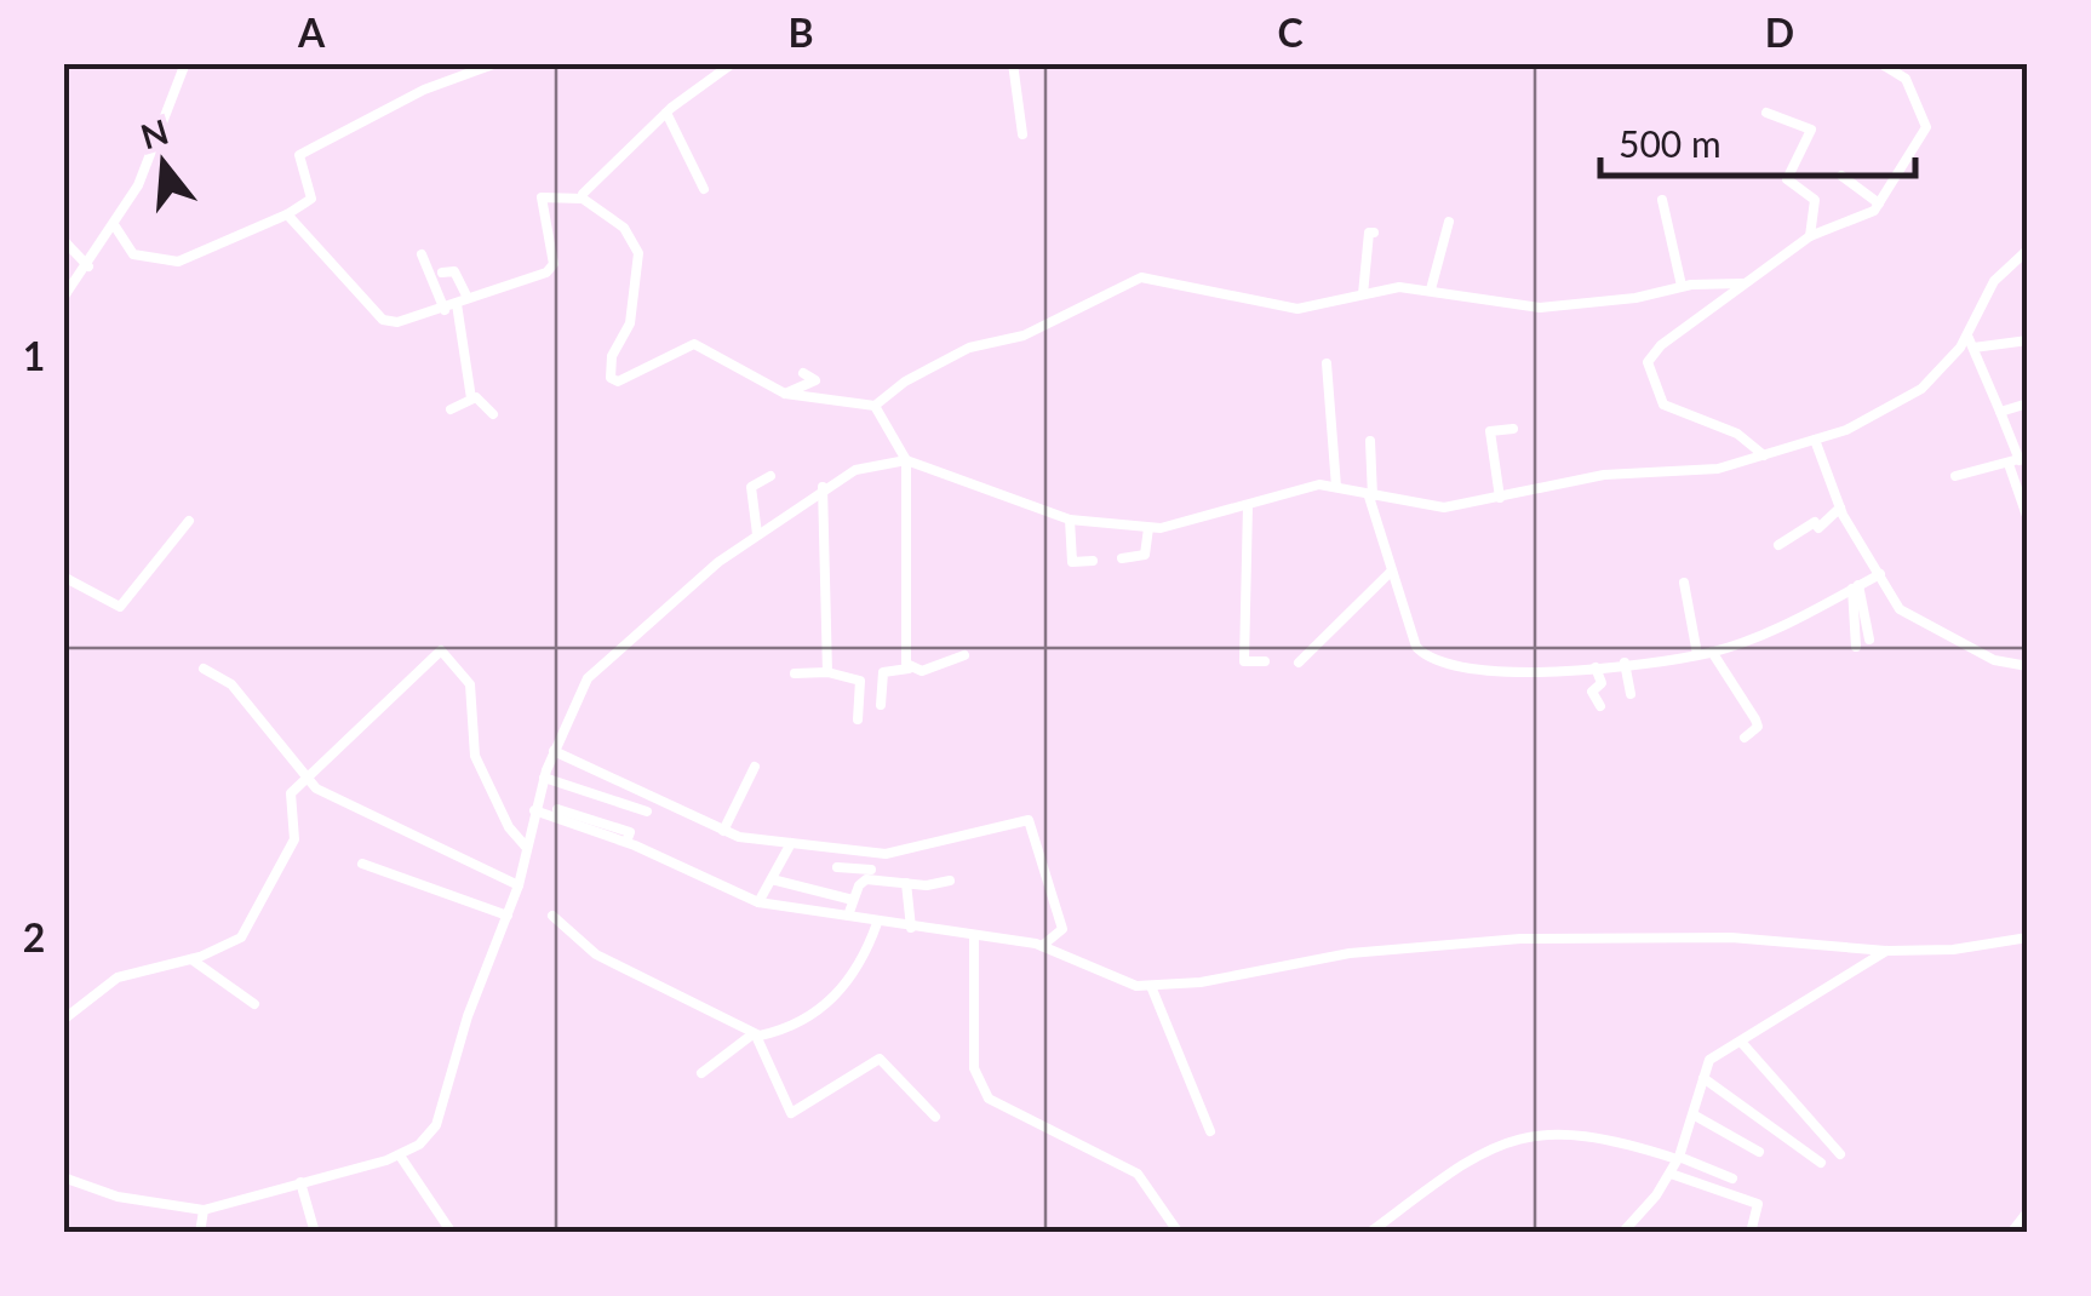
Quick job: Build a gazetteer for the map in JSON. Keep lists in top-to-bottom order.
{
  "scale_bar": "500 m",
  "north": "top",
  "grid": {
    "columns": [
      "A",
      "B",
      "C",
      "D"
    ],
    "rows": ["1", "2"]
  }
}
